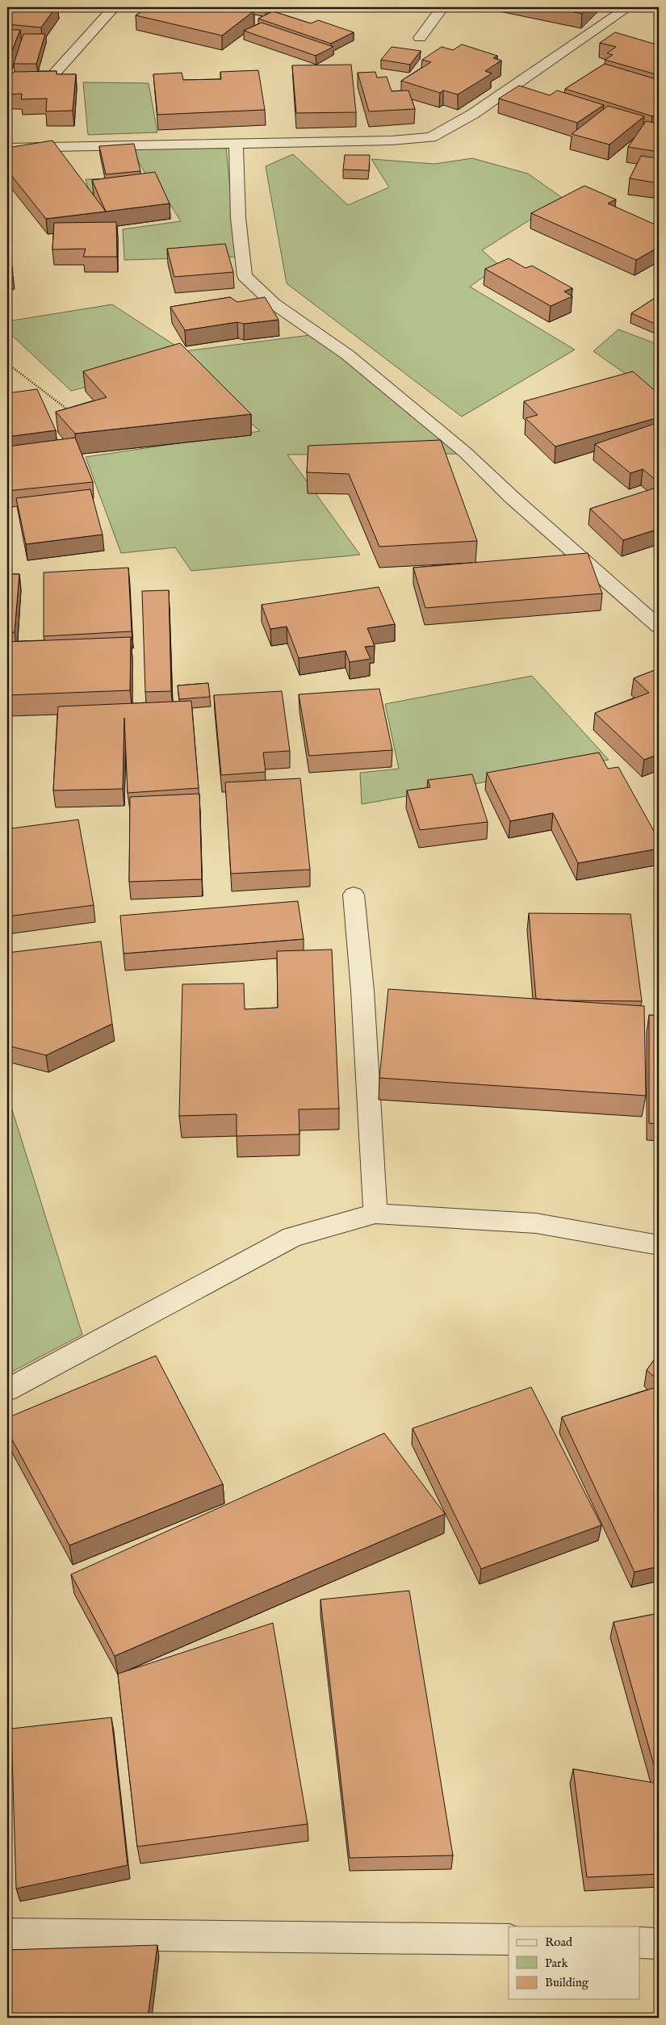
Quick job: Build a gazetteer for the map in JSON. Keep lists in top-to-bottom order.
{
  "legend": ["Road", "Park", "Building"]
}
